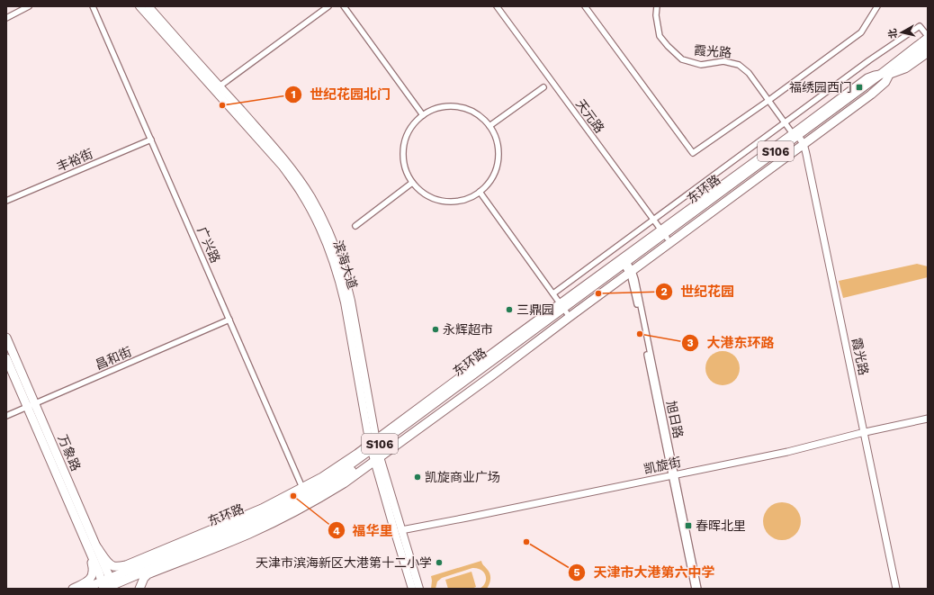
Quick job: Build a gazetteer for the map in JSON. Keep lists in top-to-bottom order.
{
  "streets": {
    "main road": [
      "S106",
      "东环路",
      "滨海大道",
      "万象路"
    ],
    "street": [
      "霞光路",
      "天元路",
      "丰裕街",
      "广兴路",
      "昌和街",
      "旭日路",
      "凯旋街"
    ]
  },
  "crossings": [
    ["霞光路", "东环路"],
    ["霞光路", "凯旋街"],
    ["天元路", "东环路"],
    ["S106", "东环路"],
    ["S106", "万象路"],
    ["丰裕街", "广兴路"],
    ["东环路", "广兴路"],
    ["东环路", "滨海大道"],
    ["东环路", "旭日路"],
    ["东环路", "万象路"],
    ["广兴路", "昌和街"],
    ["滨海大道", "凯旋街"],
    ["昌和街", "万象路"],
    ["旭日路", "凯旋街"]
  ],
  "places": {
    "transit": ["福绣园西门", "春晖北里"],
    "other": [
      "世纪花园北门",
      "世纪花园",
      "三鼎园",
      "永辉超市",
      "大港东环路",
      "凯旋商业广场",
      "福华里",
      "天津市大港第六中学",
      "天津市滨海新区大港第十二小学"
    ]
  },
  "north": "left"
}
